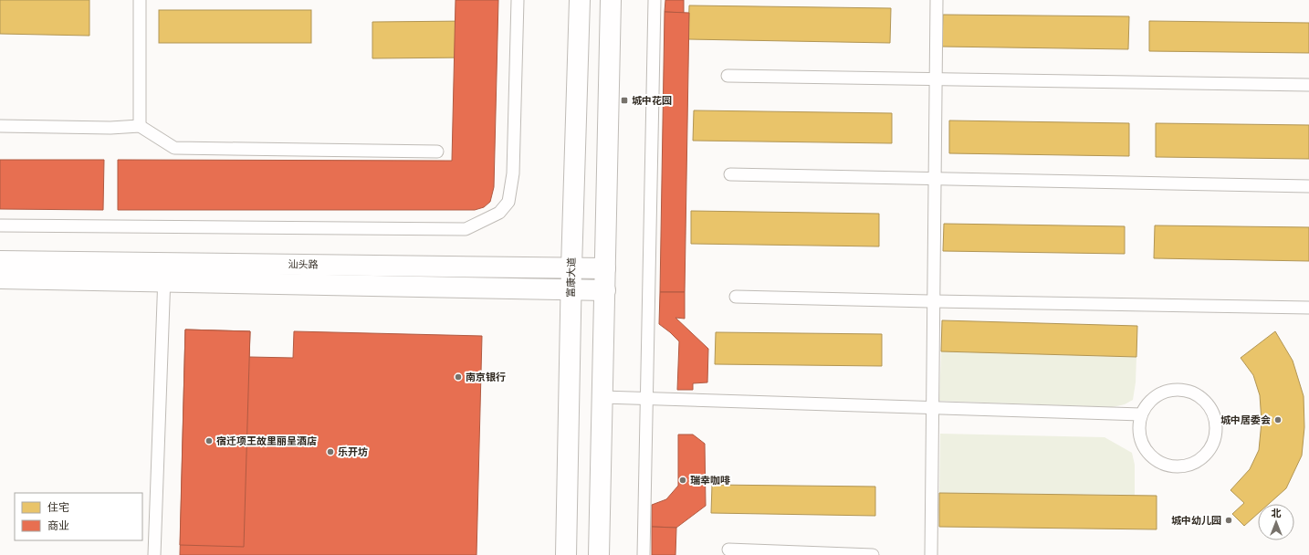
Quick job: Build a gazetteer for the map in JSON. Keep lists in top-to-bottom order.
{
  "streets": {
    "street": ["汕头路", "富康大道"]
  },
  "crossings": [
    ["汕头路", "富康大道"]
  ],
  "places": {
    "transit": ["城中花园"],
    "other": [
      "南京银行",
      "城中居委会",
      "宿迁项王故里丽呈酒店",
      "乐开坊",
      "瑞幸咖啡",
      "城中幼儿园"
    ]
  },
  "legend": ["住宅", "商业"],
  "north": "top"
}
